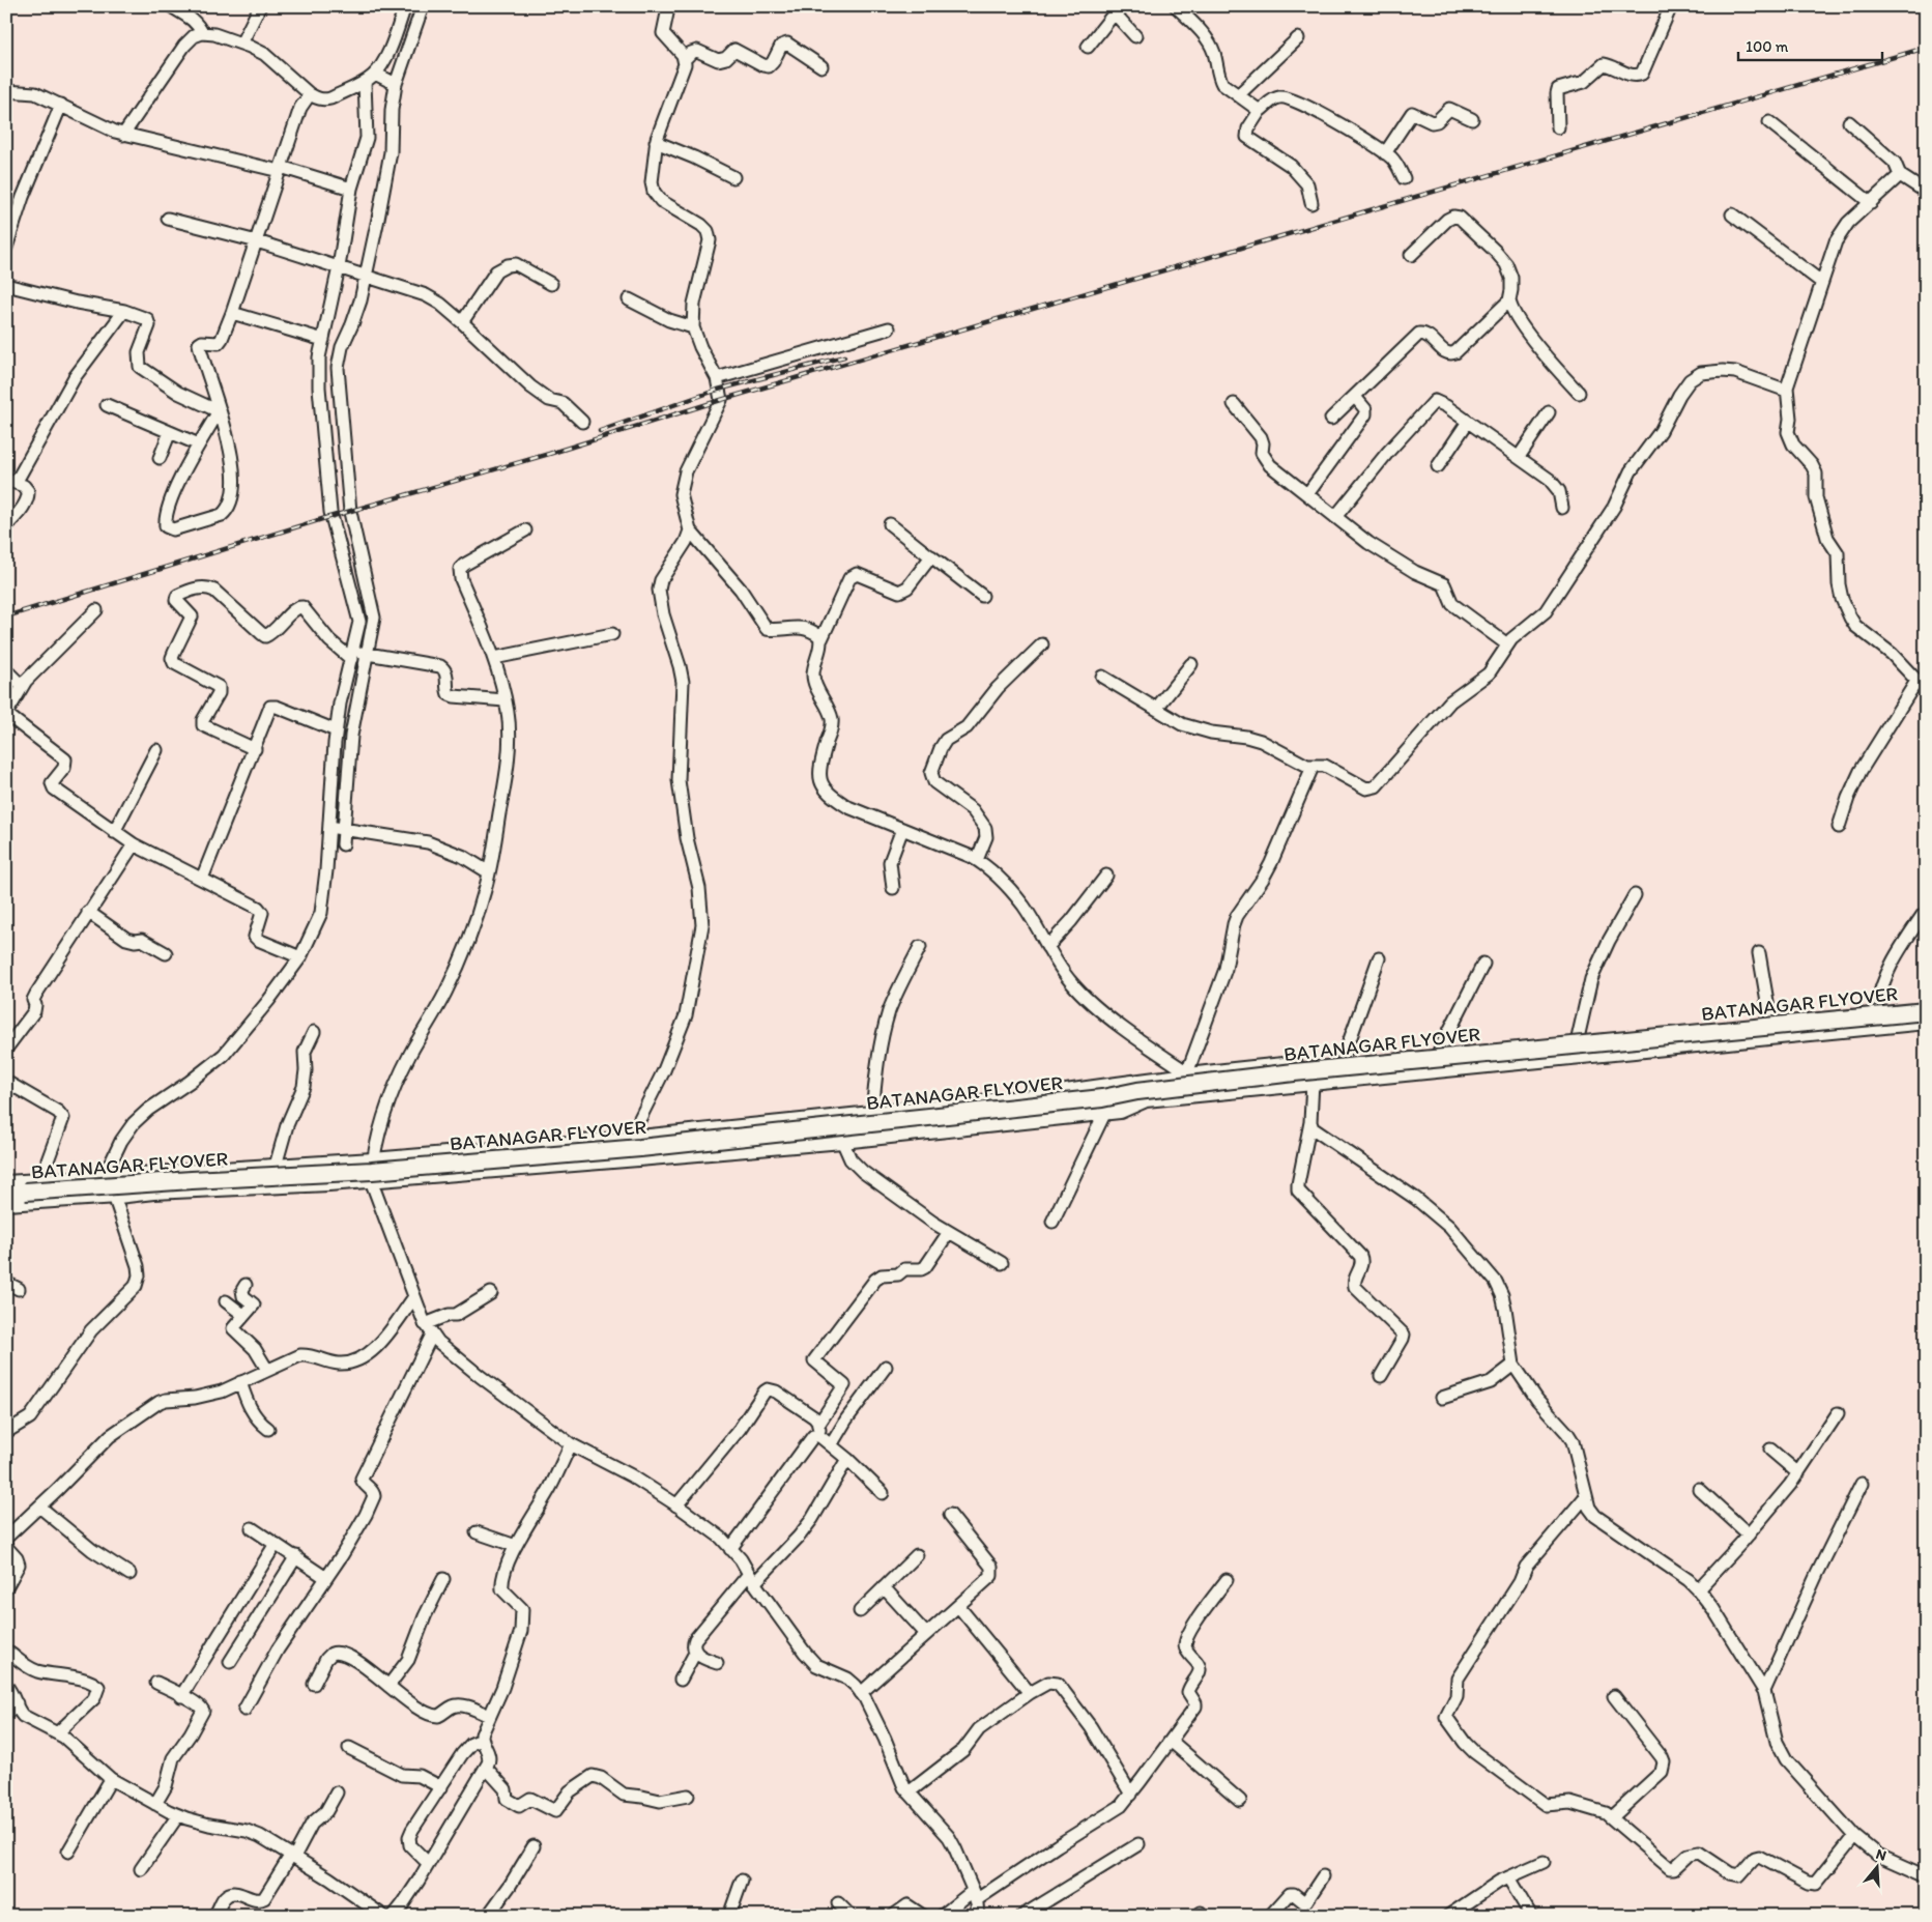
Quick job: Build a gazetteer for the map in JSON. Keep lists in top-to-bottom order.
{
  "streets": {
    "main road": ["BATANAGAR FLYOVER"]
  },
  "scale_bar": "100 m",
  "north": "top"
}
